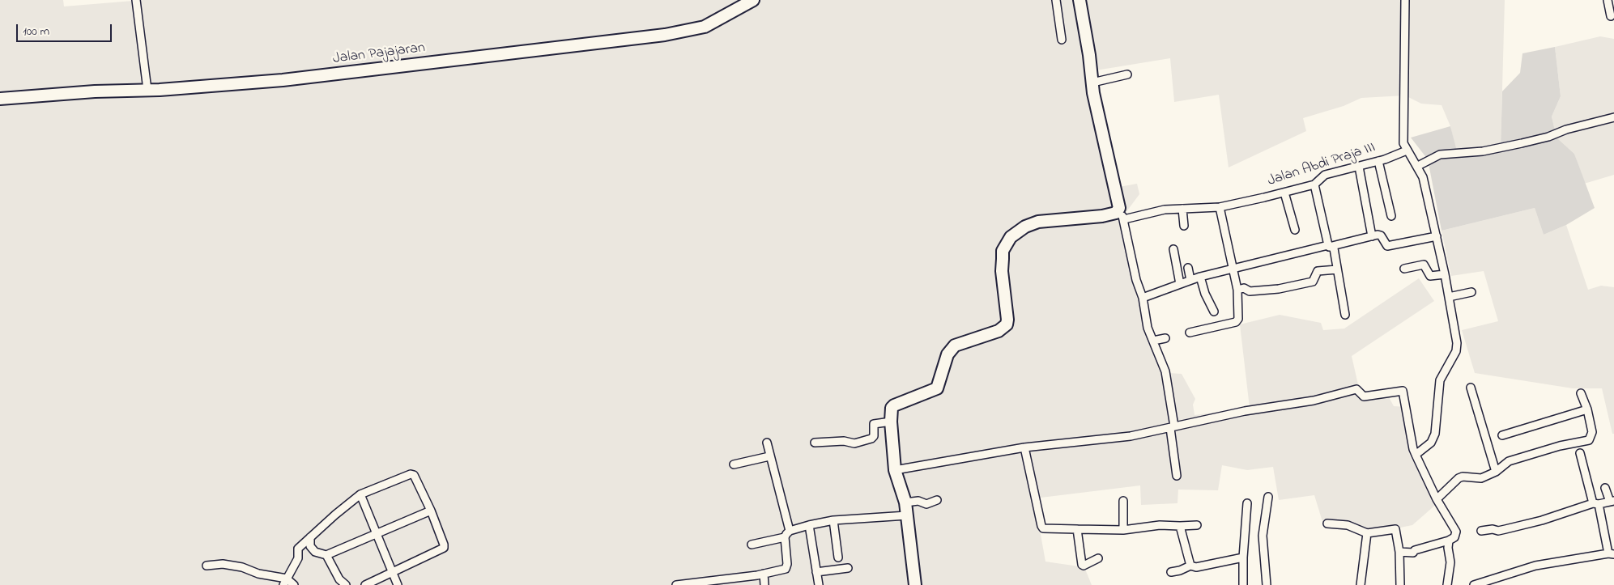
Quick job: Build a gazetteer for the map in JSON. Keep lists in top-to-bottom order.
{
  "streets": {
    "main road": ["Jalan Pajajaran"],
    "street": ["Jalan Abdi Praja III"]
  },
  "scale_bar": "100 m"
}
